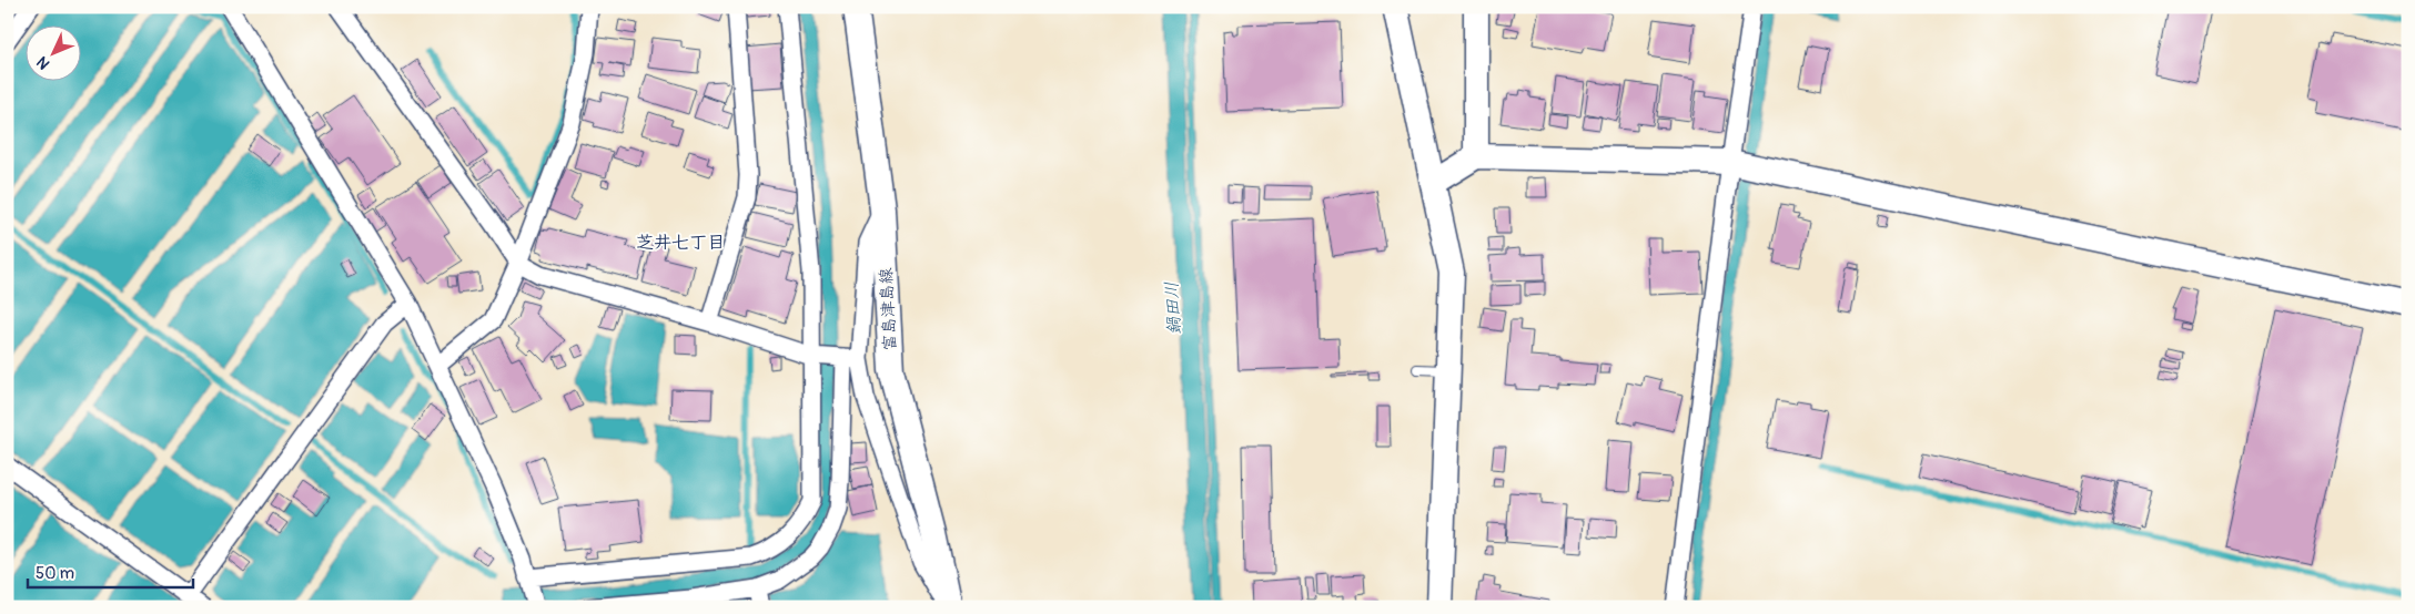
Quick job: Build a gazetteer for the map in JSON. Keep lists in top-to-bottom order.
{
  "streets": {
    "street": ["富島津島線"]
  },
  "districts": ["芝井七丁目"],
  "water": ["鍋田川"],
  "scale_bar": "50 m",
  "north": "bottom left"
}
